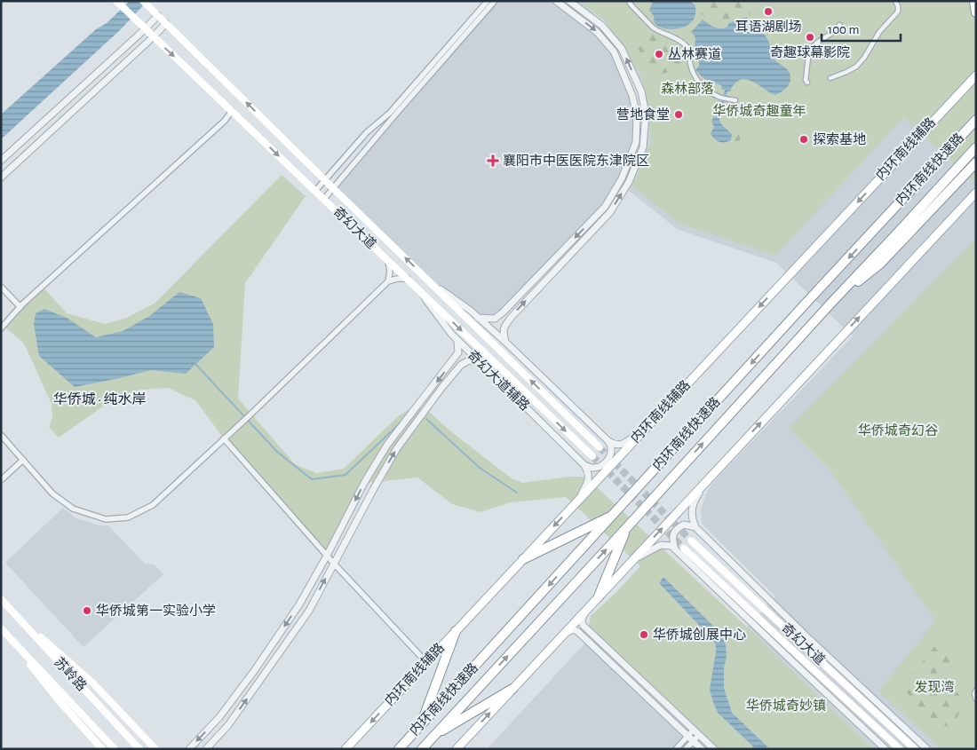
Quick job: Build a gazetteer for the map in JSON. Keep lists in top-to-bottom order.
{
  "streets": {
    "highway": ["内环南线快速路"],
    "main road": ["内环南线辅路", "奇幻大道", "苏岭路"],
    "street": ["奇幻大道辅路"]
  },
  "crossings": [
    ["奇幻大道", "奇幻大道辅路"]
  ],
  "one_way": ["内环南线辅路"],
  "districts": ["华侨城 · 纯水岸"],
  "parks": [
    "森林部落",
    "华侨城奇趣童年",
    "华侨城奇幻谷",
    "发现湾",
    "华侨城奇妙镇"
  ],
  "places": {
    "other": [
      "耳语湖剧场",
      "奇趣球幕影院",
      "丛林赛道",
      "营地食堂",
      "探索基地",
      "华侨城第一实验小学",
      "华侨城创展中心"
    ],
    "health": ["襄阳市中医医院东津院区"]
  },
  "scale_bar": "100 m"
}
